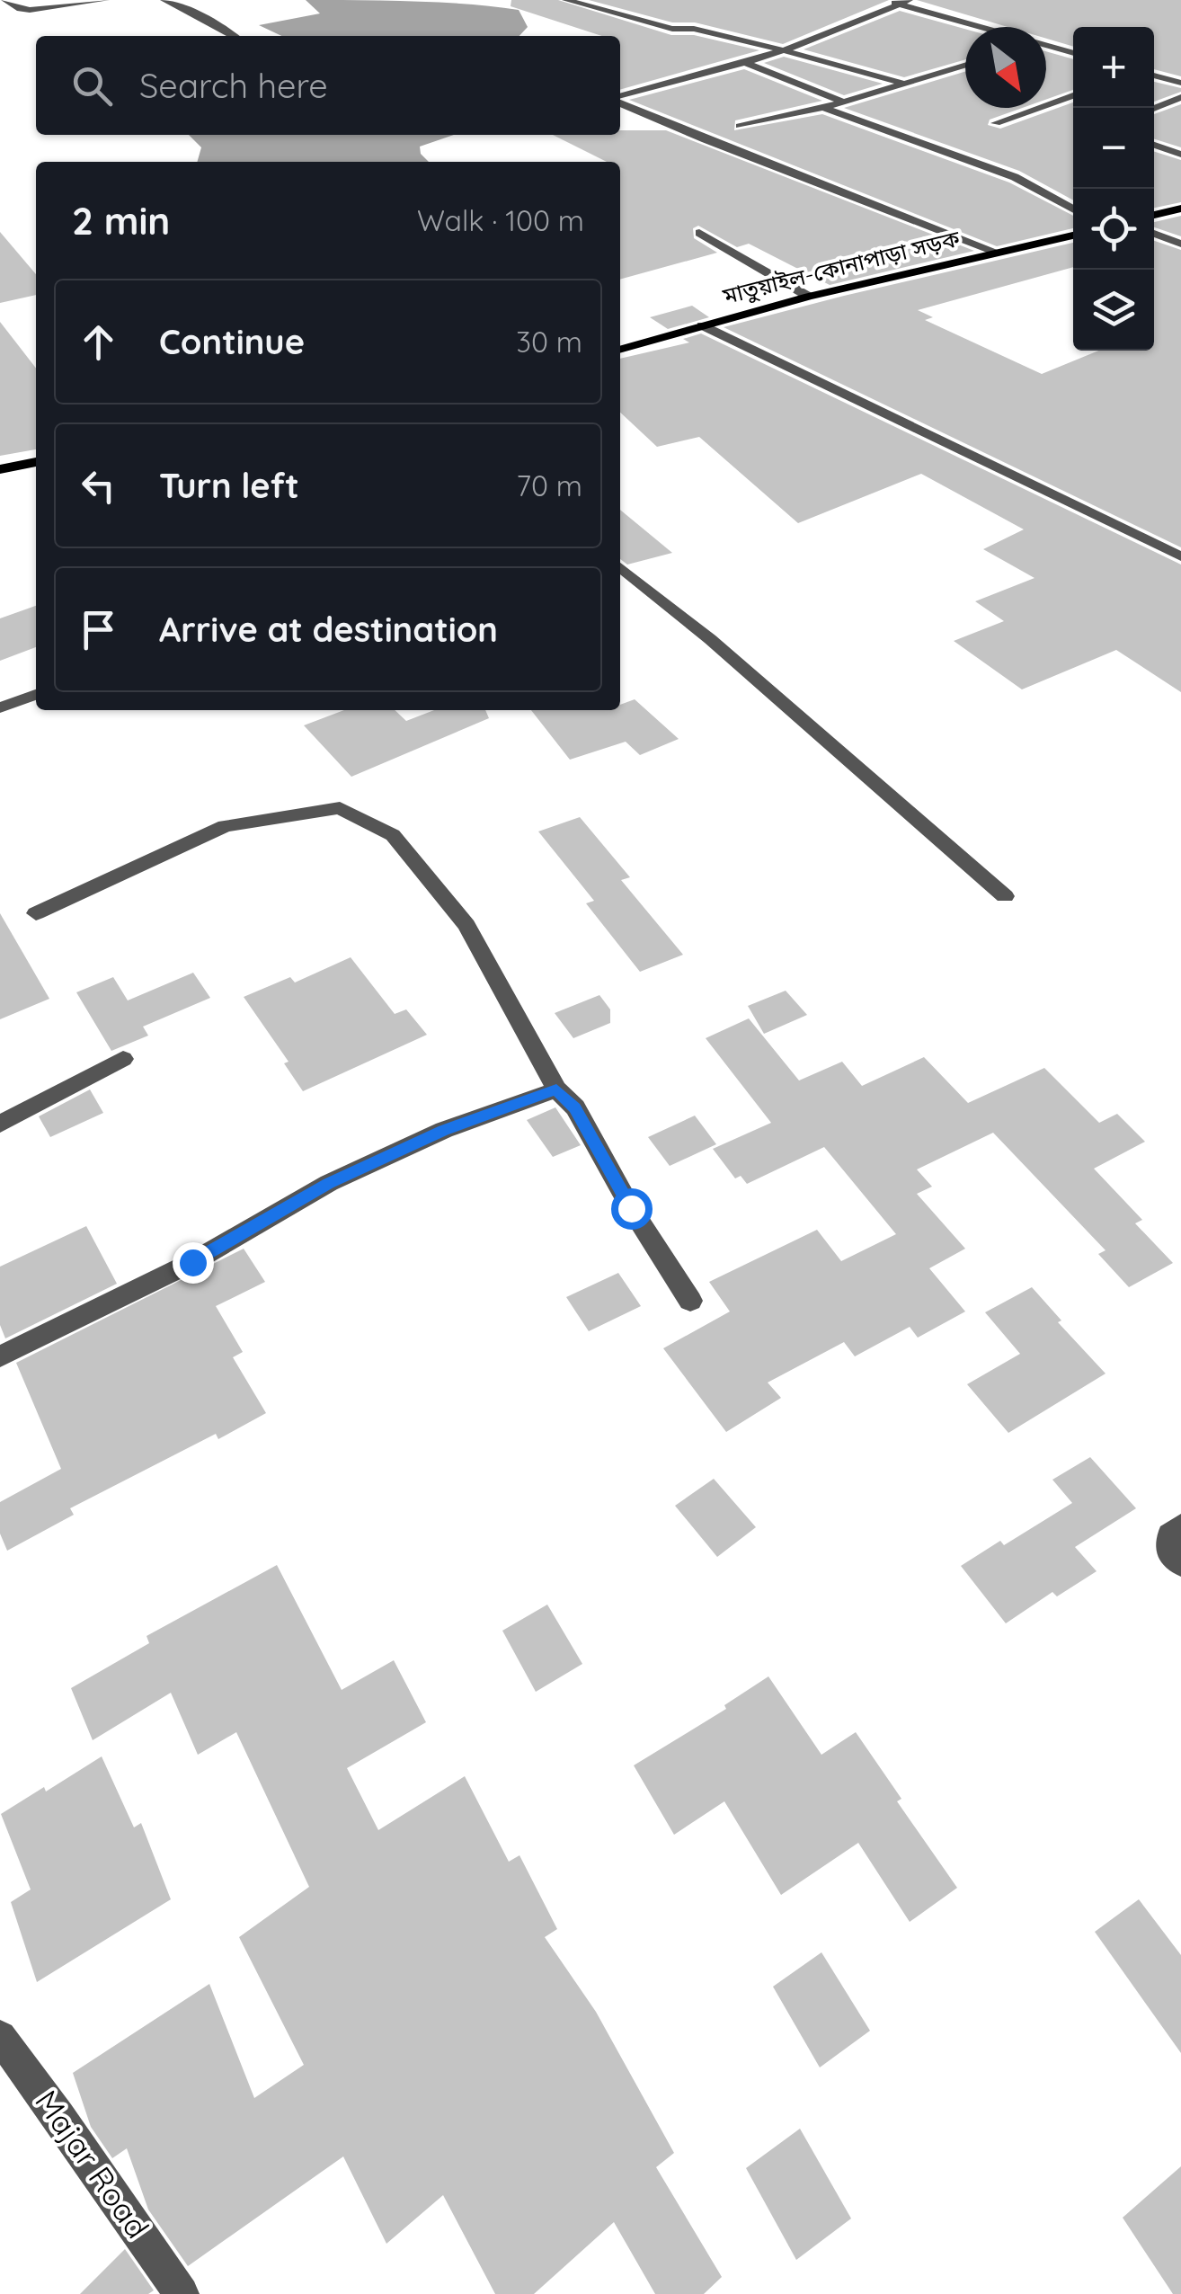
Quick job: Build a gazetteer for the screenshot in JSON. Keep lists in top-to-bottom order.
{
  "streets": {
    "main road": ["মাতুয়াইল-কোনাপাড়া সড়ক"],
    "street": ["Majar Road"]
  },
  "north": "bottom right",
  "page": {
    "map_buttons": ["+", "−"],
    "search": "Search here",
    "heading": ["2 min", "Walk · 100 m"],
    "list": [
      ["Continue", "30 m"],
      ["Turn left", "70 m"],
      "Arrive at destination"
    ]
  }
}
